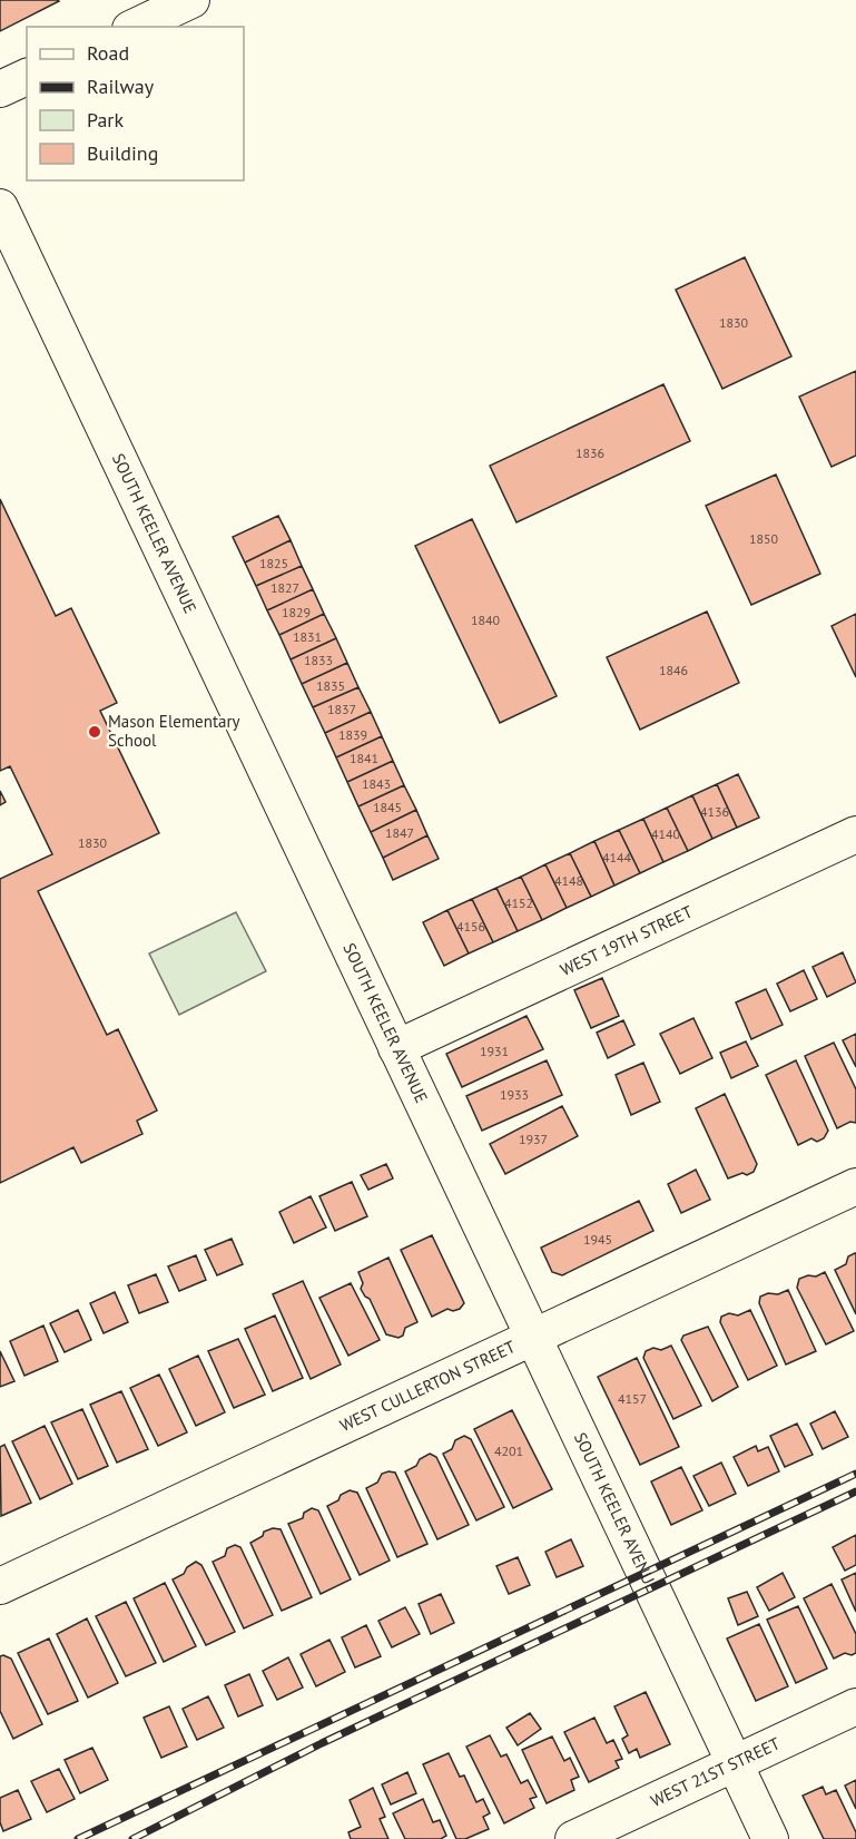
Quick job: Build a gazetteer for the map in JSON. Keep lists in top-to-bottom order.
{
  "streets": {
    "street": [
      "SOUTH KEELER AVENUE",
      "WEST 19TH STREET",
      "WEST CULLERTON STREET",
      "WEST 21ST STREET"
    ]
  },
  "crossings": [
    ["SOUTH KEELER AVENUE", "WEST 19TH STREET"],
    ["SOUTH KEELER AVENUE", "WEST CULLERTON STREET"],
    ["SOUTH KEELER AVENUE", "WEST 21ST STREET"]
  ],
  "places": ["Mason Elementary School"],
  "house_numbers": [
    "1830",
    "1836",
    "1850",
    "1825",
    "1827",
    "1829",
    "1840",
    "1831",
    "1833",
    "1846",
    "1835",
    "1837",
    "1839",
    "1841",
    "1843",
    "1845",
    "4136",
    "1847",
    "4140",
    "1830",
    "4144",
    "4148",
    "4152",
    "4156",
    "1931",
    "1933",
    "1937",
    "1945",
    "4157",
    "4201"
  ],
  "legend": [
    "Road",
    "Railway",
    "Park",
    "Building"
  ]
}
